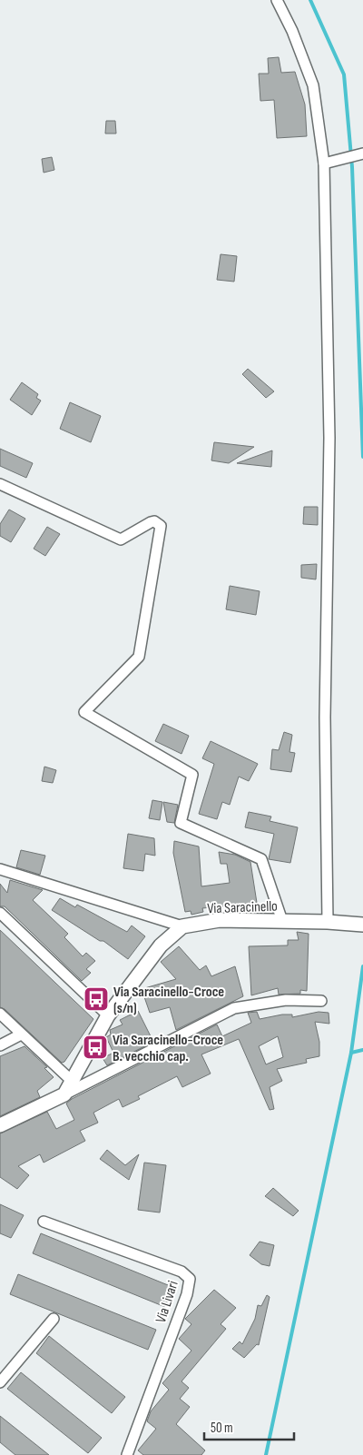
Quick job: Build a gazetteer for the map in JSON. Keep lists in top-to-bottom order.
{
  "streets": {
    "street": ["Via Saracinello", "Via Livari"]
  },
  "places": {
    "bus stop": ["Via Saracinello-Croce (s/n)", "Via Saracinello-Croce B. vecchio cap."]
  },
  "scale_bar": "50 m"
}
